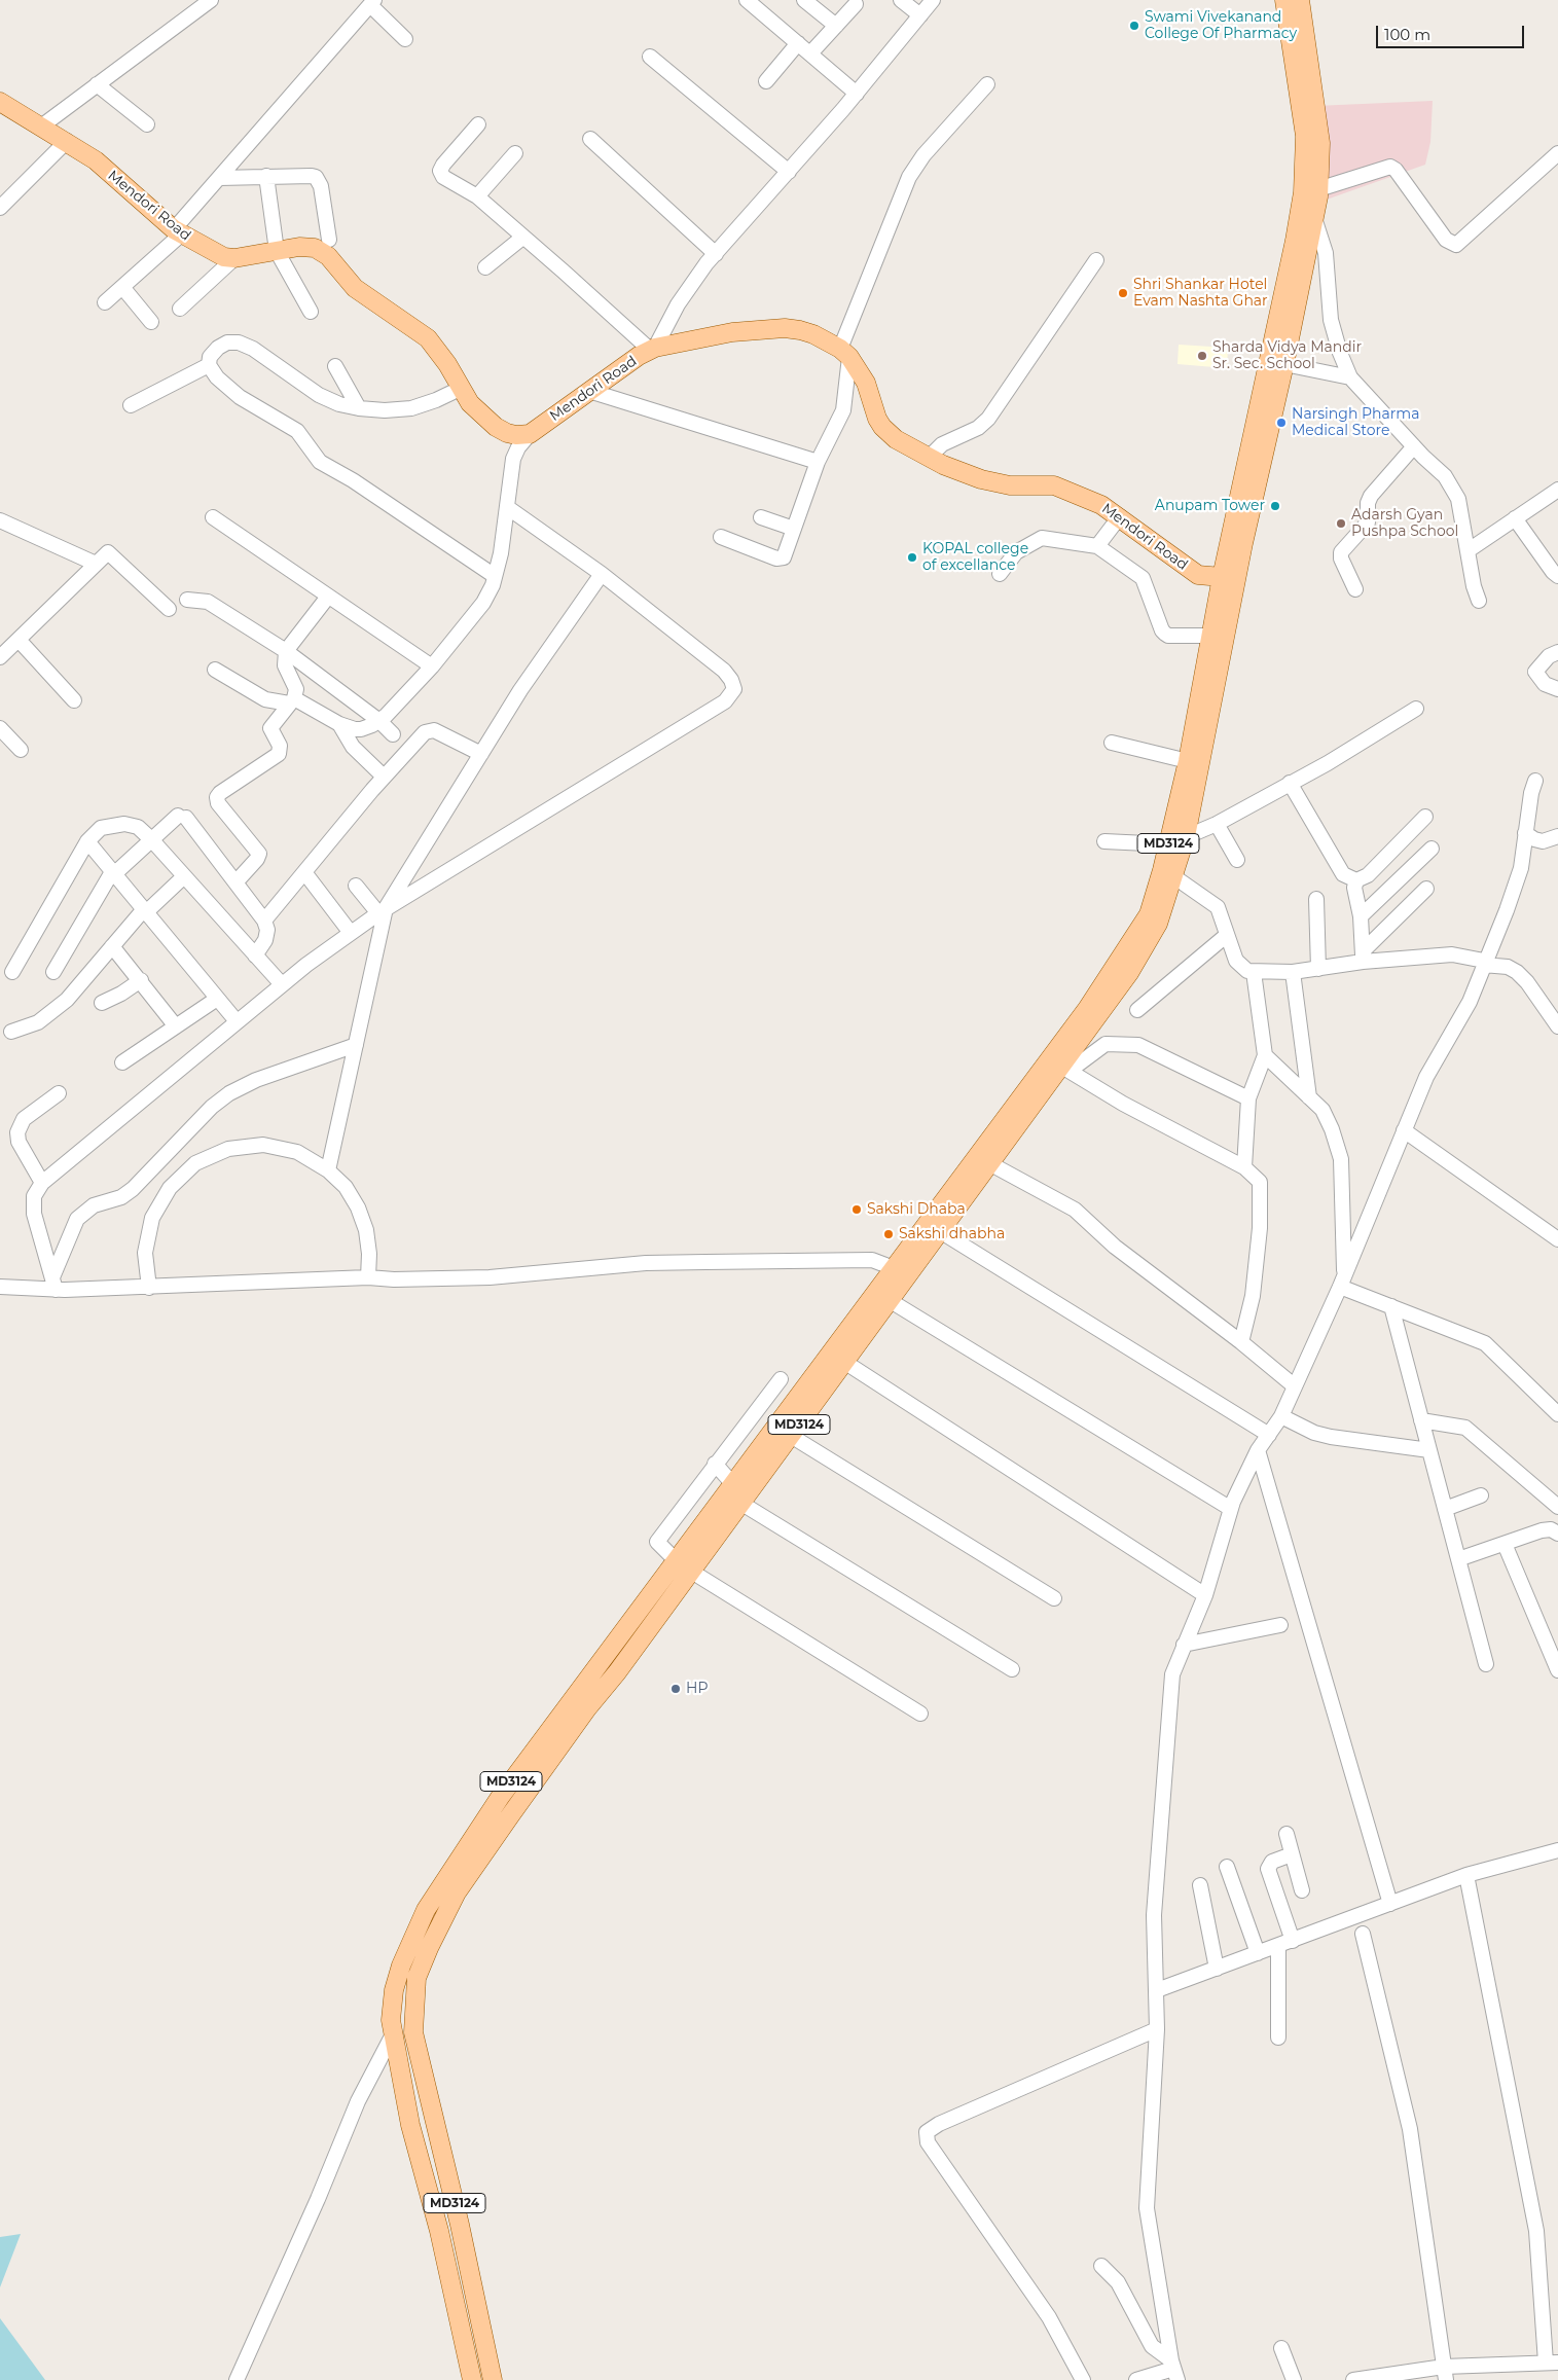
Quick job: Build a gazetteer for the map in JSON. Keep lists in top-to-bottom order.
{
  "streets": {
    "main road": ["Mendori Road", "MD3124"]
  },
  "crossings": [
    ["Mendori Road", "MD3124"]
  ],
  "places": [
    "Swami Vivekanand College Of Pharmacy",
    "Shri Shankar Hotel Evam Nashta Ghar",
    "Sharda Vidya Mandir Sr. Sec. School",
    "Narsingh Pharma Medical Store",
    "Anupam Tower",
    "Adarsh Gyan Pushpa School",
    "KOPAL college of excellance",
    "Sakshi Dhaba",
    "Sakshi dhabha",
    "HP"
  ],
  "scale_bar": "100 m"
}
